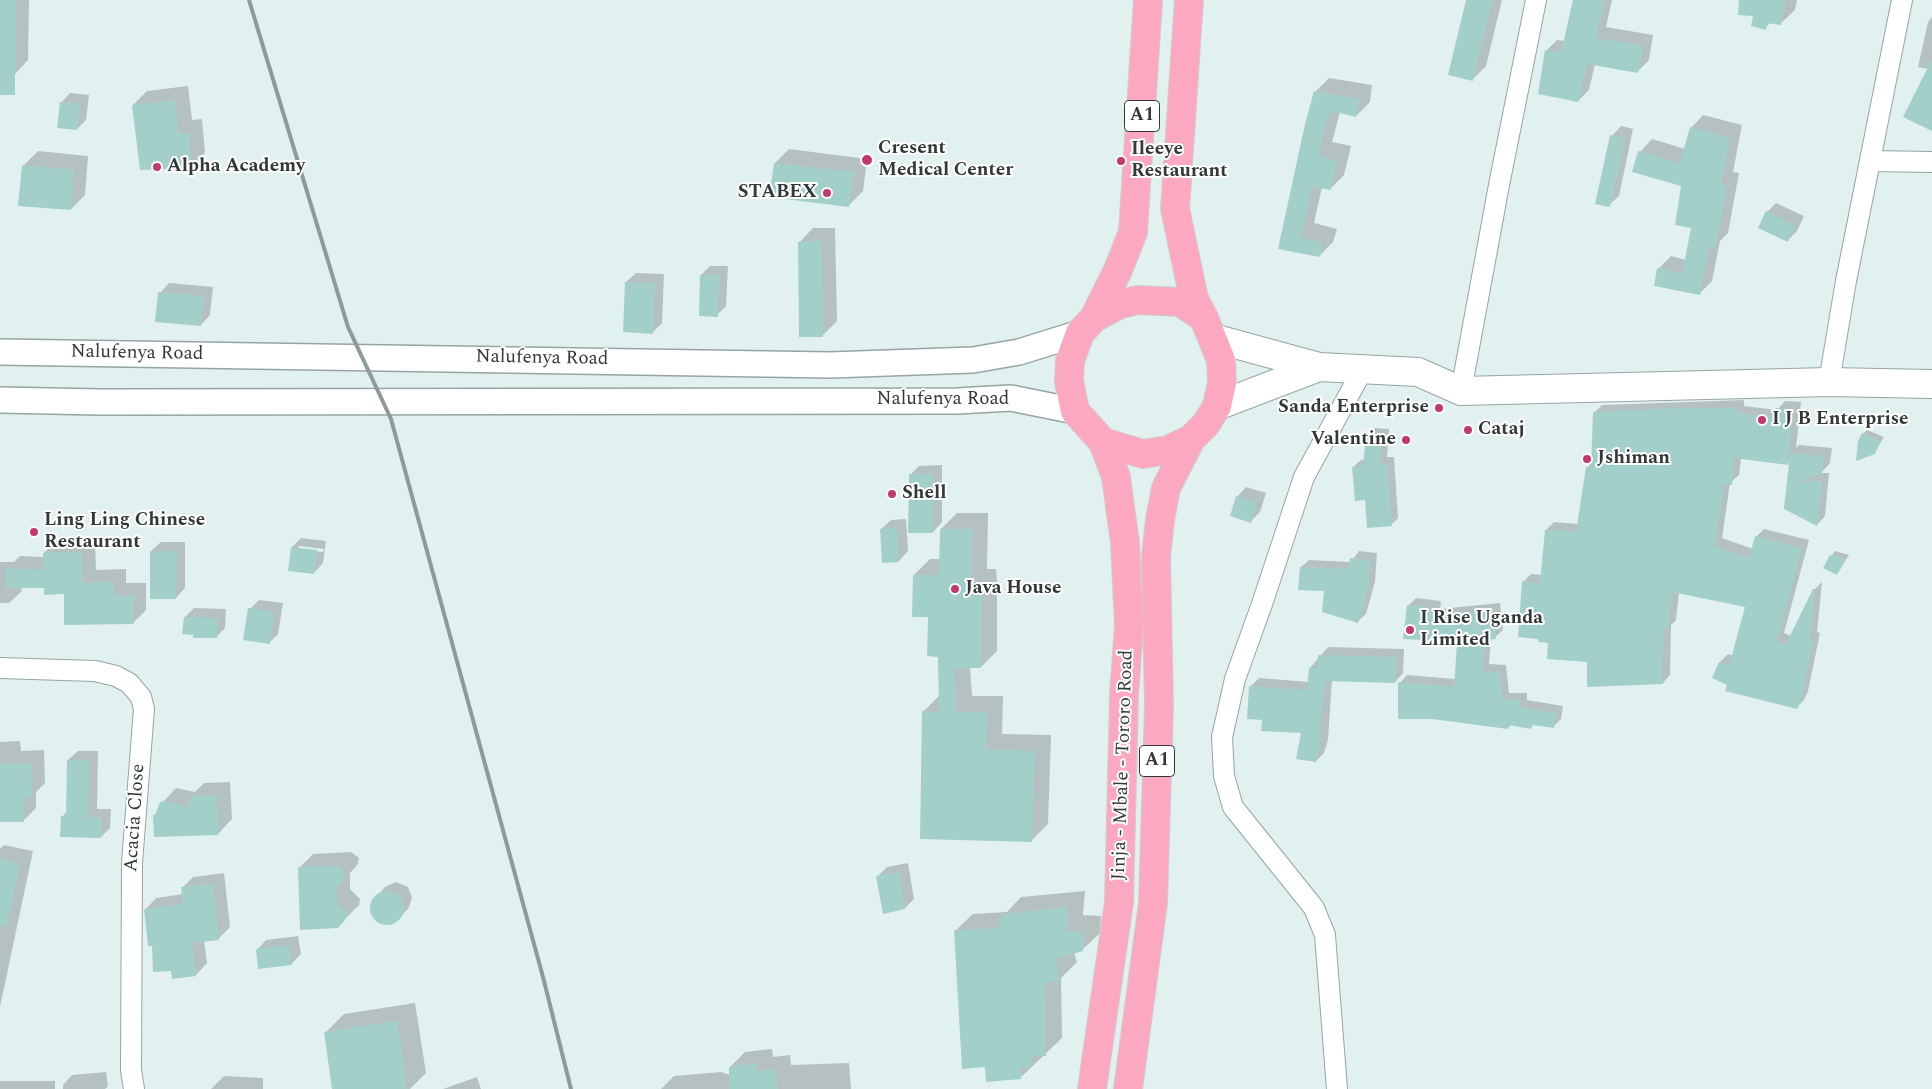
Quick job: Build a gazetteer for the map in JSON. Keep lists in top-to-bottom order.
{
  "streets": {
    "highway": ["A1", "Jinja - Mbale - Tororo Road"],
    "street": ["Nalufenya Road", "Acacia Close"]
  },
  "crossings": [
    ["A1", "Nalufenya Road"],
    ["A1", "Jinja - Mbale - Tororo Road"],
    ["Nalufenya Road", "Jinja - Mbale - Tororo Road"]
  ],
  "places": [
    "Cresent Medical Center",
    "Ileeye Restaurant",
    "Alpha Academy",
    "STABEX",
    "Sanda Enterprise",
    "I J B Enterprise",
    "Cataj",
    "Valentine",
    "Jshiman",
    "Shell",
    "Ling Ling Chinese Restaurant",
    "Java House",
    "I Rise Uganda Limited"
  ]
}
